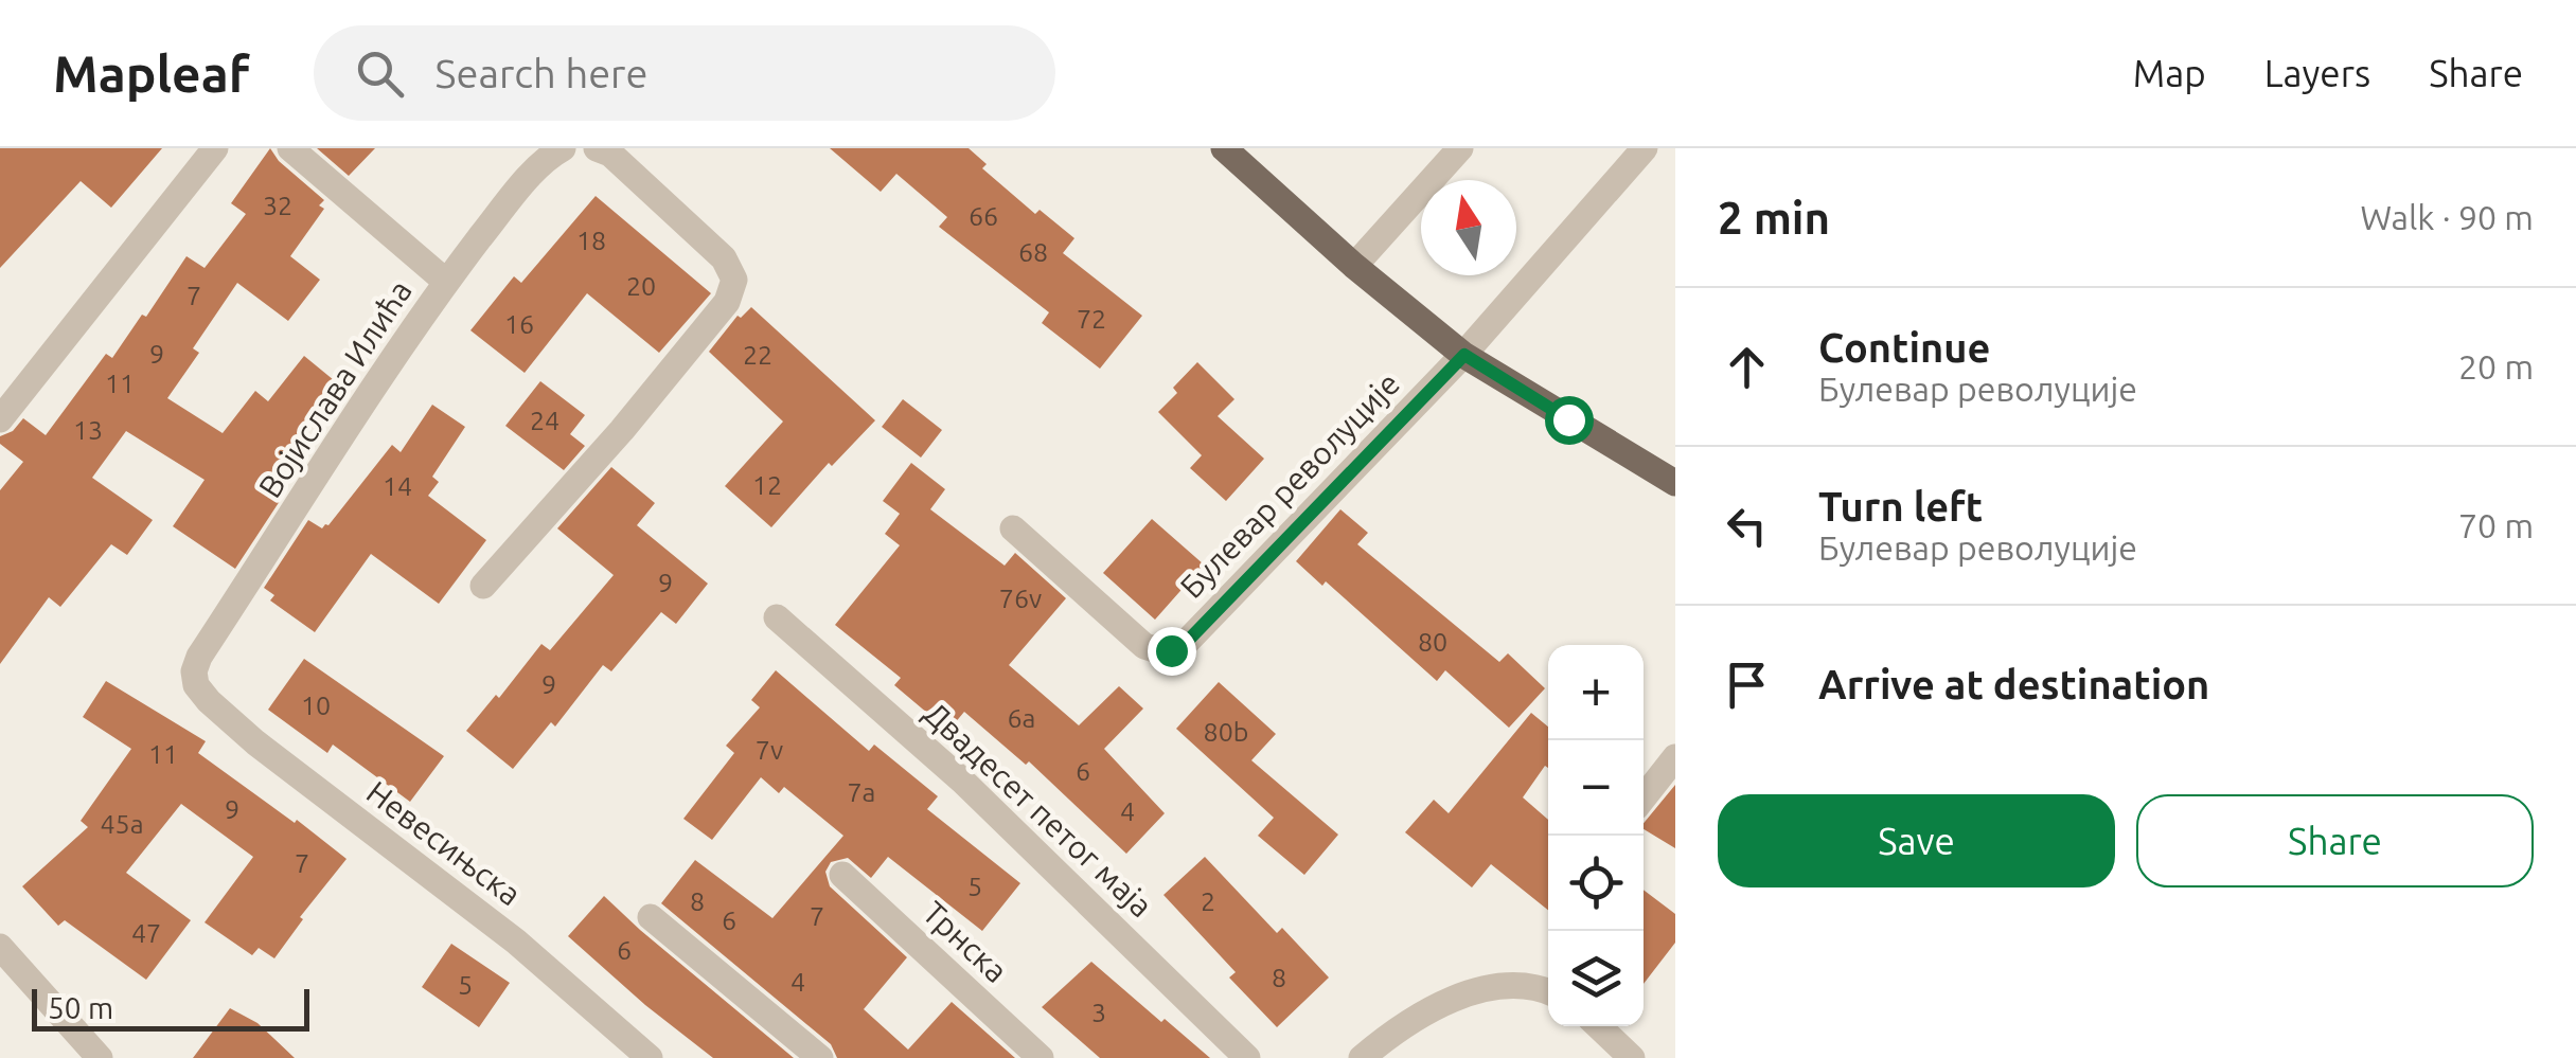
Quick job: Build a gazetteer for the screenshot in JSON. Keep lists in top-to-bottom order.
{
  "streets": {
    "street": [
      "Војислава Илића",
      "Булевар револуције",
      "Двадесет петог маја",
      "Невесињска",
      "Трнска"
    ]
  },
  "crossings": [
    ["Војислава Илића", "Невесињска"]
  ],
  "house_numbers": [
    "32",
    "66",
    "18",
    "68",
    "20",
    "7",
    "72",
    "16",
    "9",
    "22",
    "11",
    "24",
    "13",
    "12",
    "14",
    "9",
    "76v",
    "80",
    "9",
    "10",
    "6a",
    "80b",
    "7v",
    "11",
    "6",
    "7a",
    "9",
    "4",
    "45a",
    "7",
    "5",
    "8",
    "2",
    "7",
    "6",
    "47",
    "6",
    "8",
    "4",
    "5",
    "3"
  ],
  "scale_bar": "50 m",
  "north": "top",
  "page": {
    "header": "Mapleaf",
    "search": "Search here",
    "nav": ["Map", "Layers", "Share"],
    "heading": ["2 min", "Walk · 90 m"],
    "list": [
      ["Continue", "Булевар револуције", "20 m"],
      ["Turn left", "Булевар револуције", "70 m"],
      "Arrive at destination"
    ],
    "map_buttons": ["+", "−"],
    "buttons": ["Save", "Share"],
    "scale": "50 m"
  }
}
